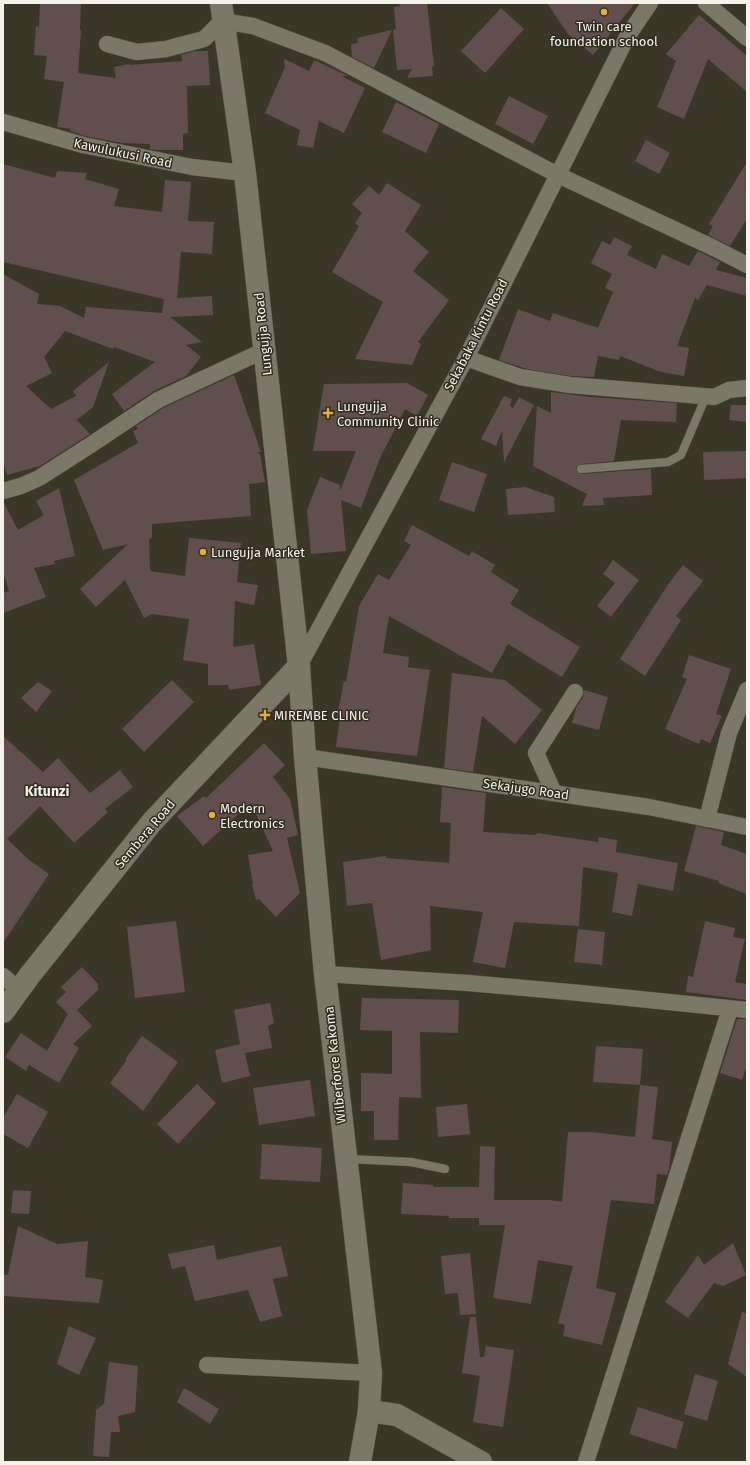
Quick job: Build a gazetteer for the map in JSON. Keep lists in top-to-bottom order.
{
  "streets": {
    "street": [
      "Kawulukusi Road",
      "Lungujja Road",
      "Sekabaka Kintu Road",
      "Sekajugo Road",
      "Sembera Road",
      "Wilberforce Kakoma"
    ]
  },
  "crossings": [
    ["Kawulukusi Road", "Lungujja Road"],
    ["Lungujja Road", "Sekabaka Kintu Road"],
    ["Lungujja Road", "Sembera Road"],
    ["Lungujja Road", "Wilberforce Kakoma"],
    ["Sekabaka Kintu Road", "Sembera Road"],
    ["Sekabaka Kintu Road", "Wilberforce Kakoma"],
    ["Sekajugo Road", "Wilberforce Kakoma"],
    ["Sembera Road", "Wilberforce Kakoma"]
  ],
  "districts": ["Kitunzi"],
  "places": {
    "other": ["Twin care foundation school", "Lungujja Market", "Modern Electronics"],
    "health": ["Lungujja Community Clinic", "MIREMBE CLINIC"]
  }
}
